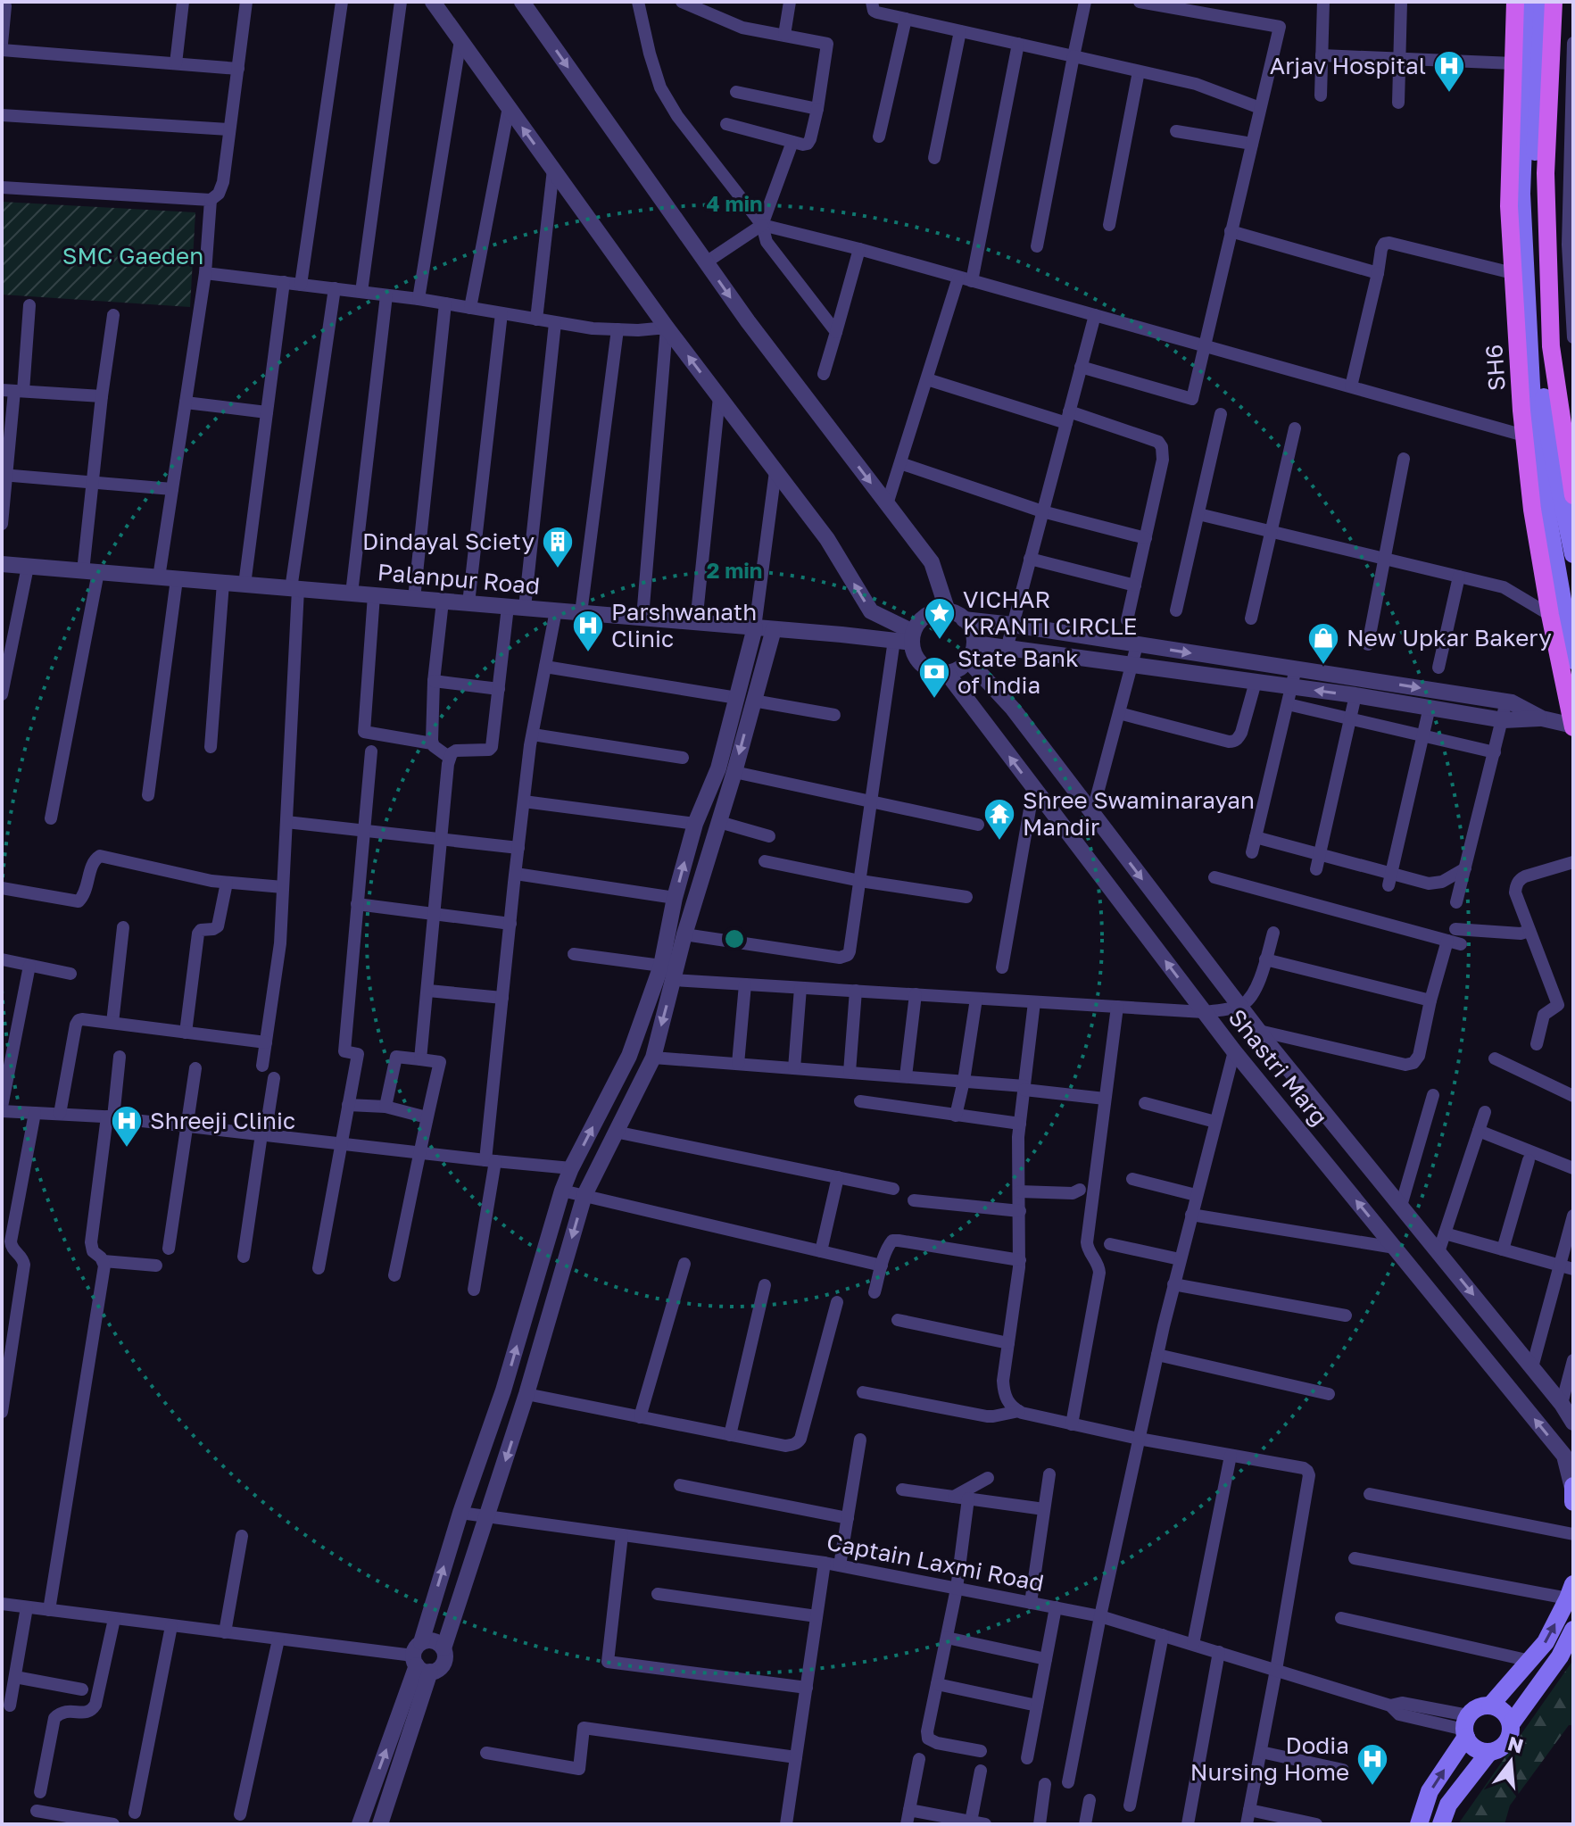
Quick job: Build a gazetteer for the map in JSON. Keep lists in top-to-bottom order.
{
  "streets": {
    "main road": ["SH6"],
    "street": ["Palanpur Road", "Shastri Marg", "Captain Laxmi Road"]
  },
  "crossings": [
    ["Palanpur Road", "Shastri Marg"]
  ],
  "parks": ["SMC Gaeden"],
  "places": {
    "hospital": [
      "Arjav Hospital",
      "Parshwanath Clinic",
      "Shreeji Clinic",
      "Dodia Nursing Home"
    ],
    "building": ["Dindayal Sciety"],
    "place": ["VICHAR KRANTI CIRCLE"],
    "shop": ["New Upkar Bakery"],
    "bank": ["State Bank of India"],
    "temple": ["Shree Swaminarayan Mandir"]
  },
  "north": "top",
  "rings": ["4 min", "2 min"]
}
